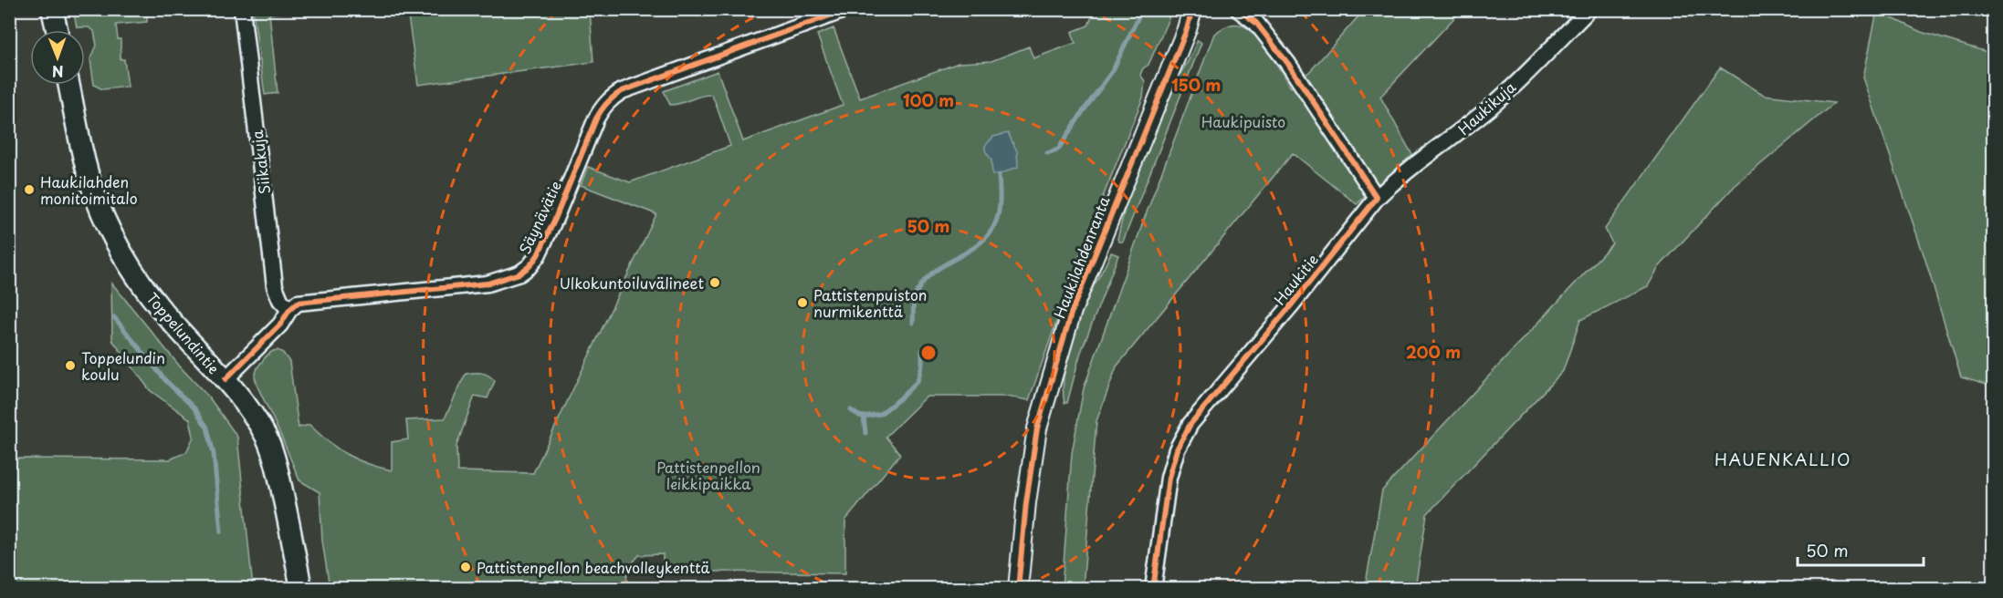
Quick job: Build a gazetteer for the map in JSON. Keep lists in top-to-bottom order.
{
  "streets": {
    "main road": ["Toppelundintie"],
    "street": [
      "Haukikuja",
      "Siikakuja",
      "Säynävätie",
      "Haukilahdenranta",
      "Haukitie"
    ]
  },
  "crossings": [
    ["Haukikuja", "Haukitie"],
    ["Siikakuja", "Säynävätie"]
  ],
  "districts": ["HAUENKALLIO"],
  "parks": ["Haukipuisto", "Pattistenpellon leikkipaikka"],
  "places": [
    "Haukilahden monitoimitalo",
    "Ulkokuntoiluvälineet",
    "Pattistenpuiston nurmikenttä",
    "Toppelundin koulu",
    "Pattistenpellon beachvolleykenttä"
  ],
  "scale_bar": "50 m",
  "north": "bottom",
  "rings": [
    "150 m",
    "100 m",
    "50 m",
    "200 m"
  ]
}
